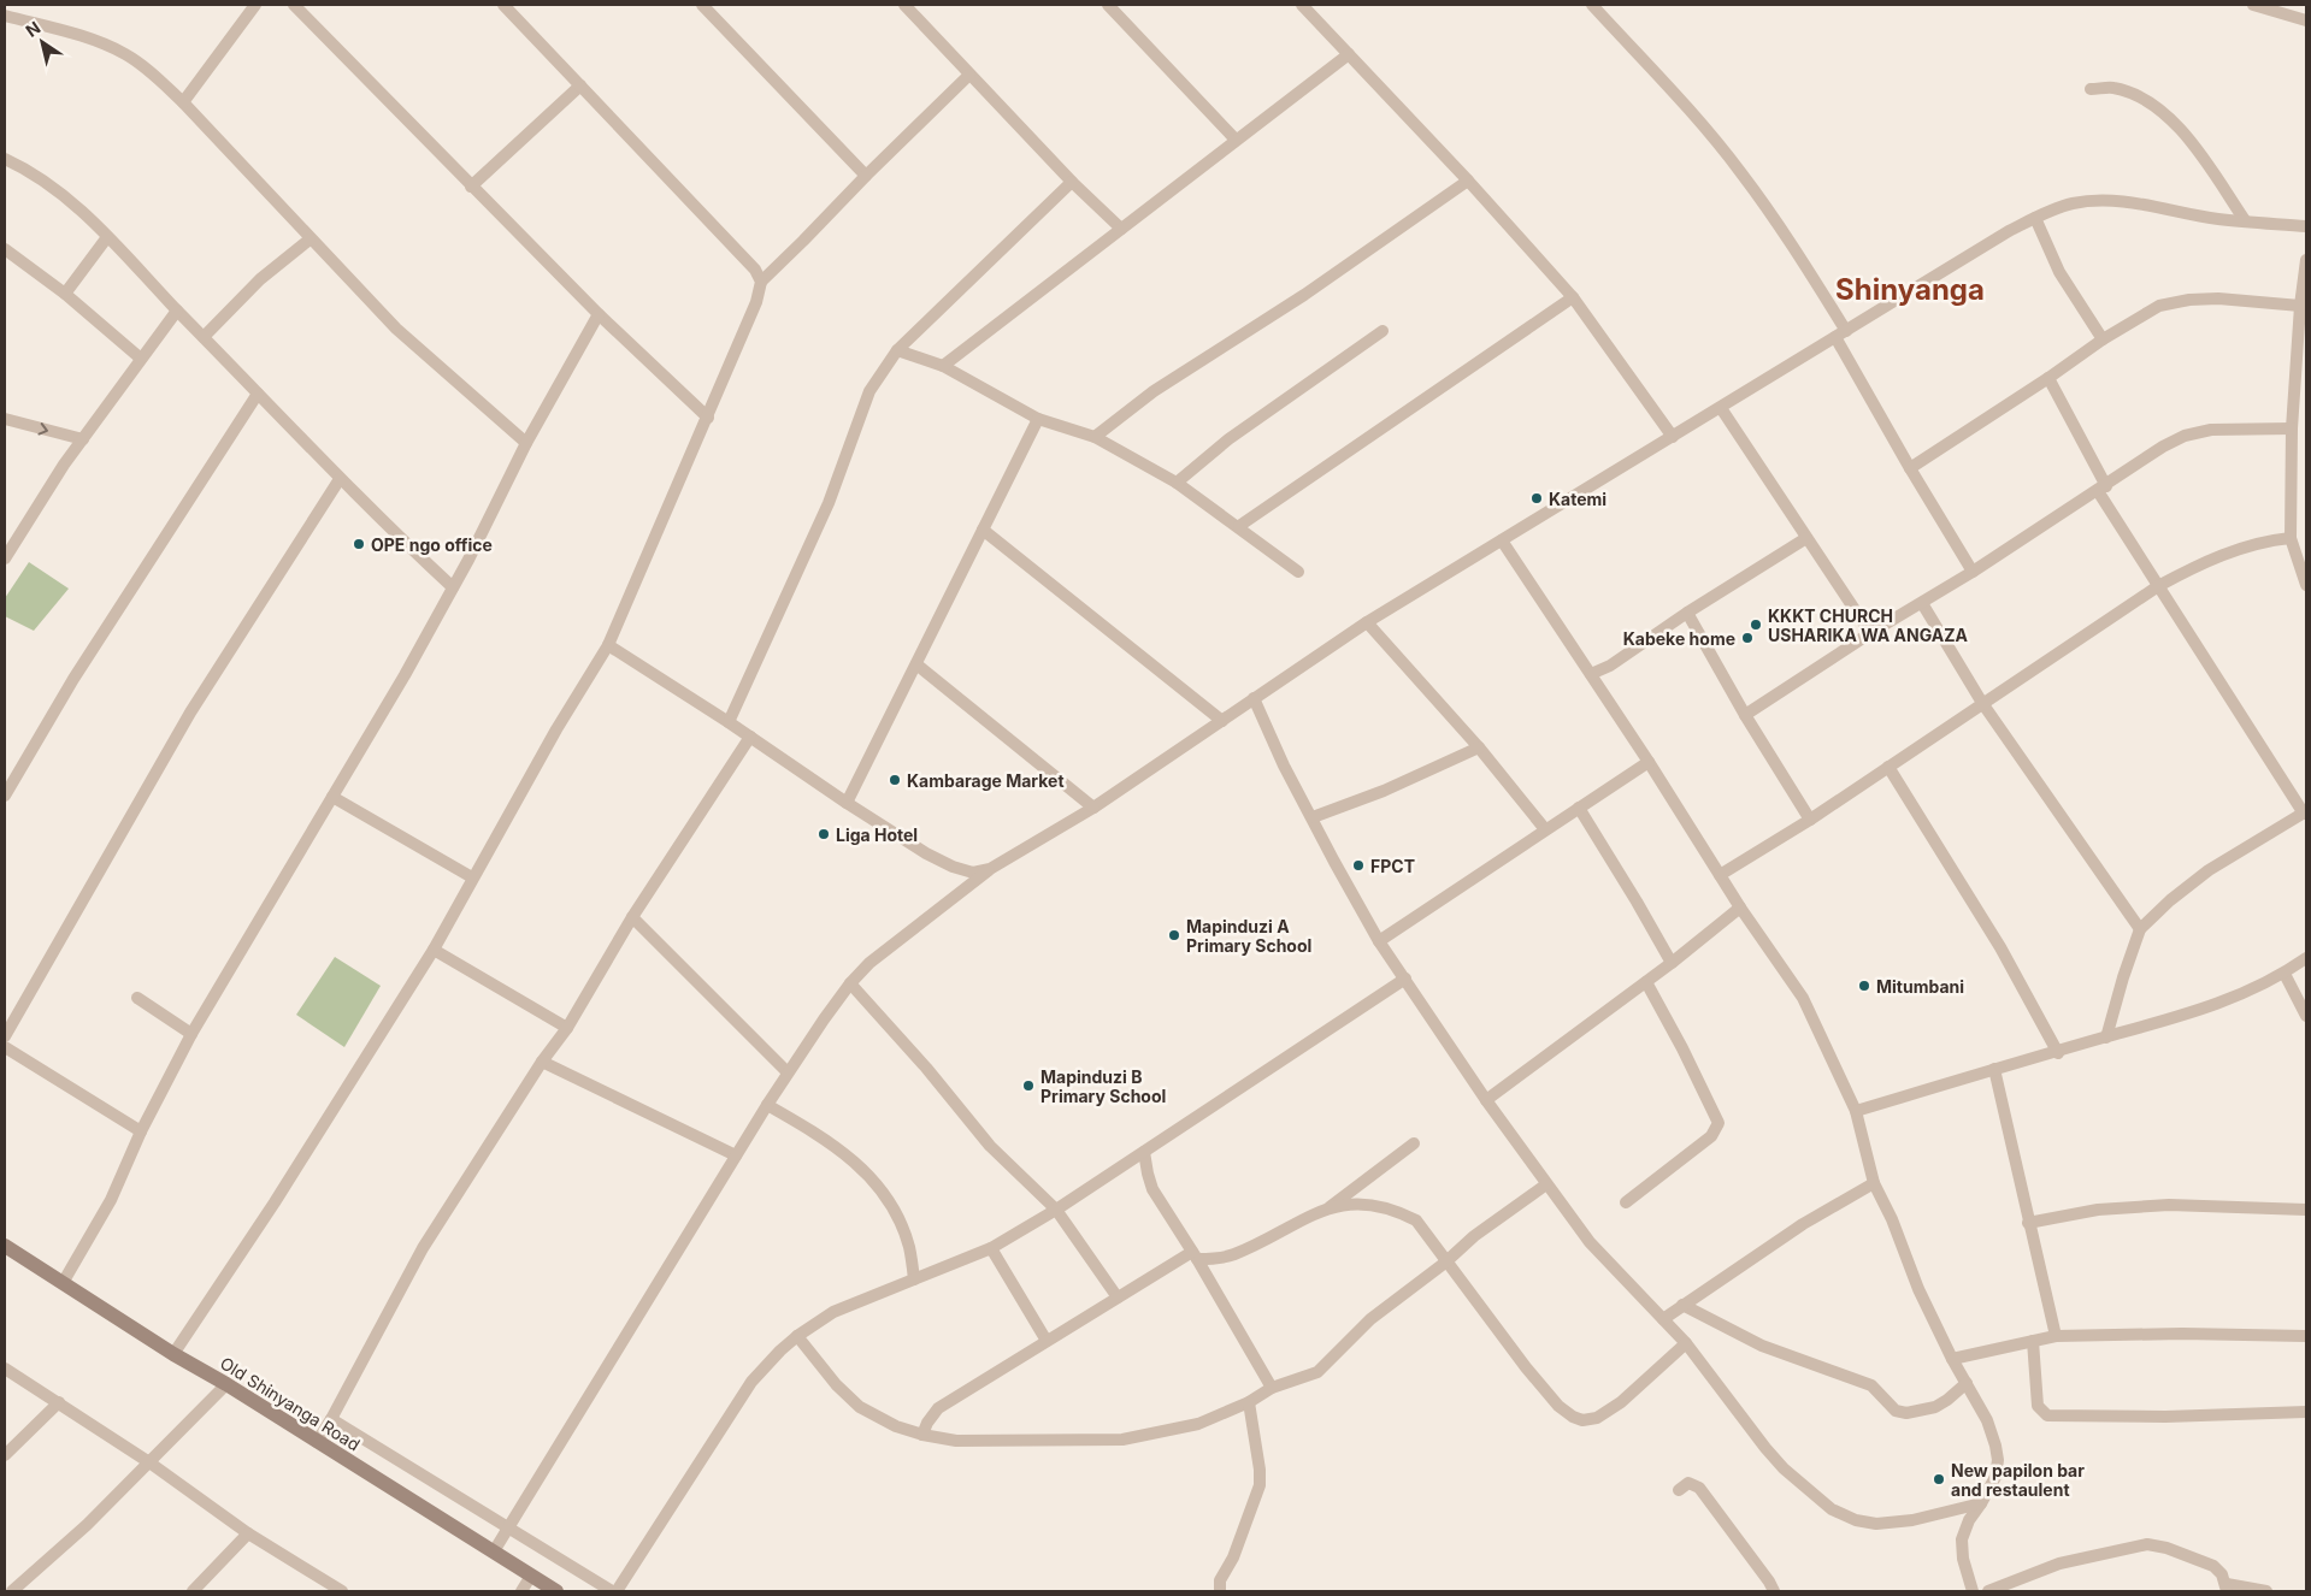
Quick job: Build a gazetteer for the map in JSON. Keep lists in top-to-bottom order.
{
  "streets": {
    "main road": ["Old Shinyanga Road"]
  },
  "districts": ["Shinyanga"],
  "places": [
    "Katemi",
    "OPE ngo office",
    "KKKT CHURCH USHARIKA WA ANGAZA",
    "Kabeke home",
    "Kambarage Market",
    "Liga Hotel",
    "FPCT",
    "Mapinduzi A Primary School",
    "Mitumbani",
    "Mapinduzi B Primary School",
    "New papilon bar and restaulent"
  ],
  "north": "top left"
}
